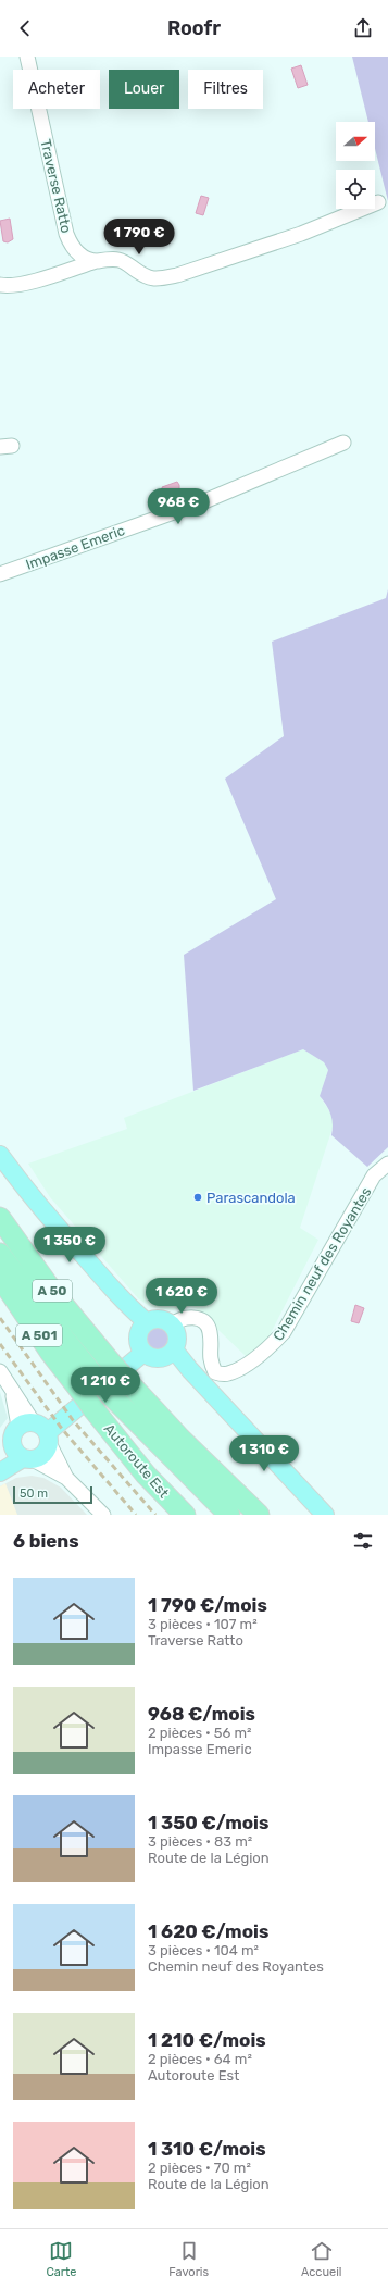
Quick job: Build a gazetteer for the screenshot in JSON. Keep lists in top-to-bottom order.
{
  "streets": {
    "highway": ["A 50", "A 501", "Autoroute Est"],
    "street": ["Traverse Ratto", "Impasse Emeric", "Chemin neuf des Royantes"]
  },
  "places": ["Parascandola"],
  "scale_bar": "50 m",
  "north": "right",
  "page": {
    "header": "Roofr",
    "chip": ["Acheter", "Louer", "Filtres"],
    "price": [
      "1 790 €",
      "968 €",
      "1 350 €",
      "1 620 €",
      "1 210 €",
      "1 310 €"
    ],
    "scale": "50 m",
    "heading": "6 biens",
    "list": [
      {
        "name": "1 790 €/mois",
        "note": "3 pièces · 107 m² · Traverse Ratto"
      },
      {
        "name": "968 €/mois",
        "note": "2 pièces · 56 m² · Impasse Emeric"
      },
      {
        "name": "1 350 €/mois",
        "note": "3 pièces · 83 m² · Route de la Légion"
      },
      {
        "name": "1 620 €/mois",
        "note": "3 pièces · 104 m² · Chemin neuf des Royantes"
      },
      {
        "name": "1 210 €/mois",
        "note": "2 pièces · 64 m² · Autoroute Est"
      },
      {
        "name": "1 310 €/mois",
        "note": "2 pièces · 70 m² · Route de la Légion"
      }
    ],
    "tabs": ["Carte", "Favoris", "Accueil"]
  }
}
